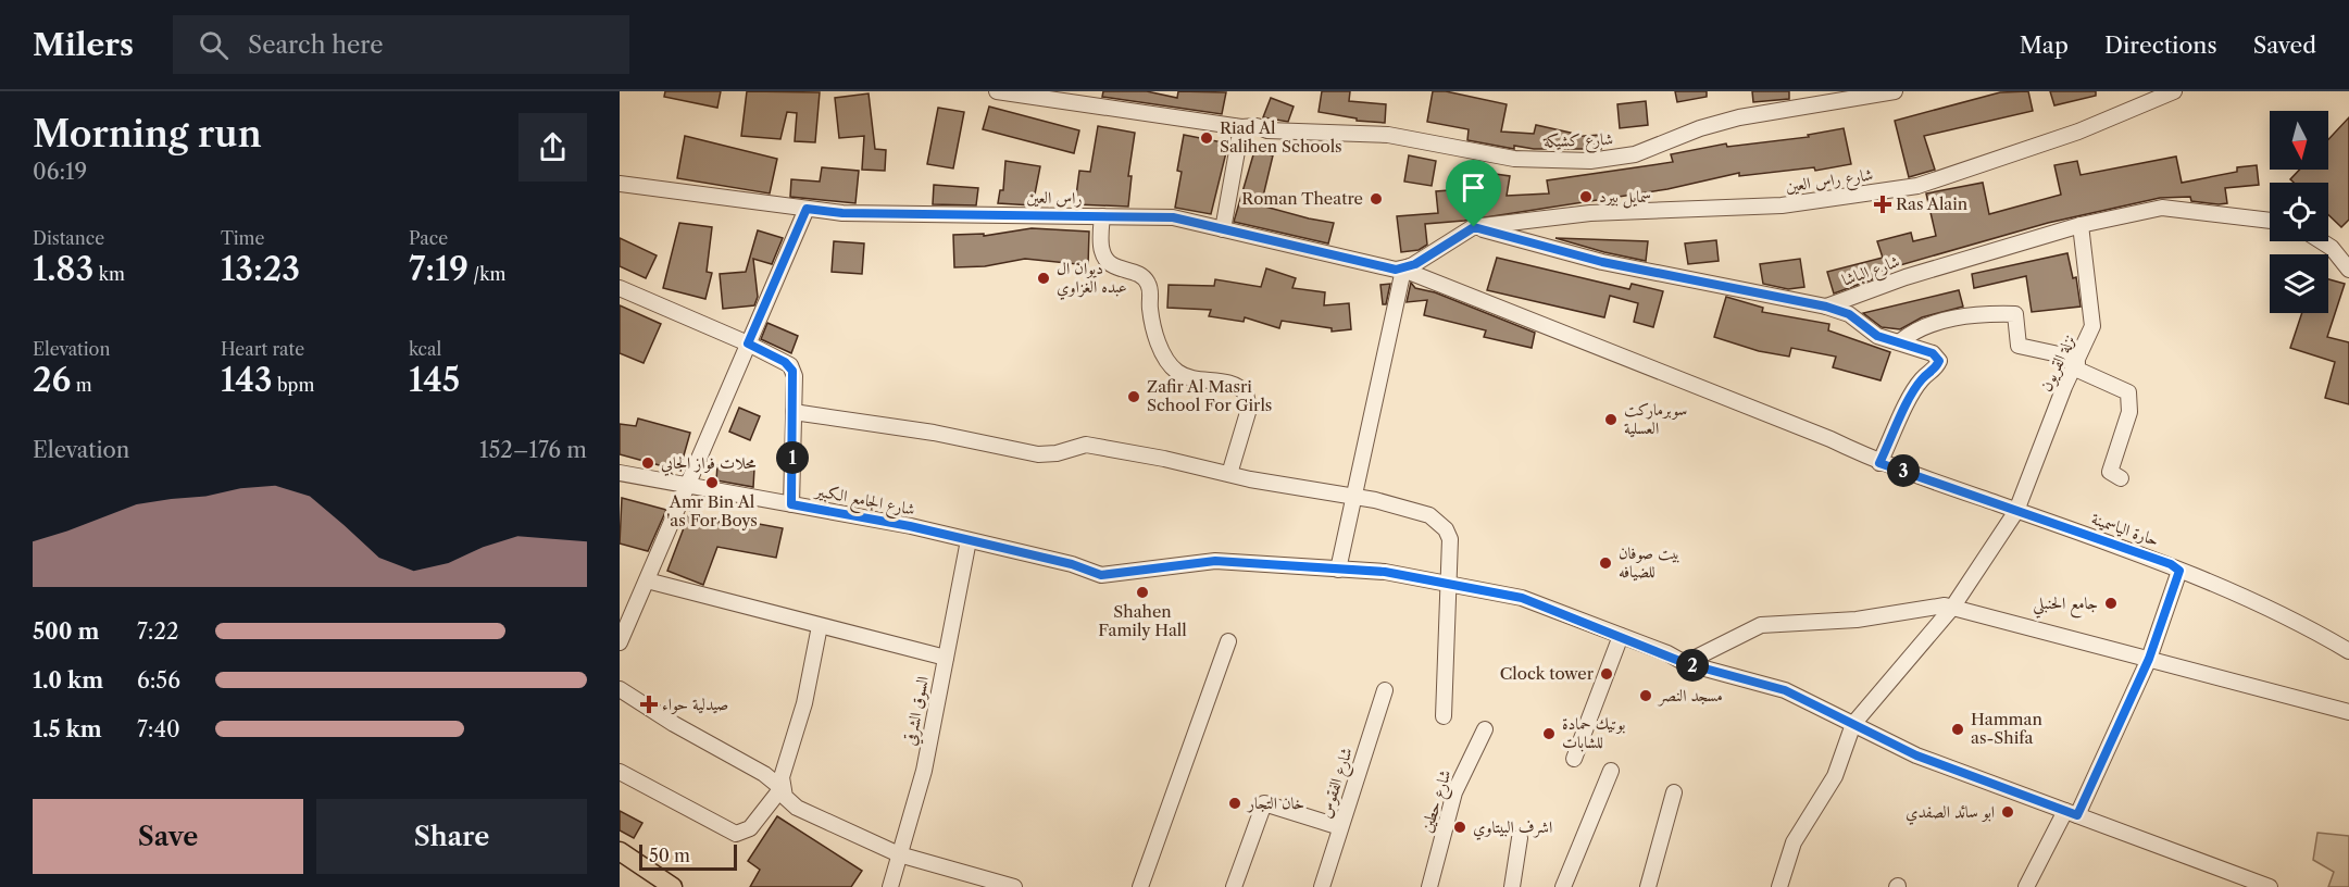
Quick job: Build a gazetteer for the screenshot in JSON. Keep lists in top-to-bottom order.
{
  "streets": {
    "street": [
      "شارع كشيكة",
      "شارع راس العين",
      "راس العين",
      "شارع الباشا",
      "نزلة القريون",
      "شارع الجامع الكبير",
      "حارة الياسمينة",
      "السوق الشرقي",
      "شارع الفقوس",
      "شارع حطين"
    ]
  },
  "crossings": [
    ["راس العين", "حارة الياسمينة"],
    ["شارع الباشا", "نزلة القريون"],
    ["نزلة القريون", "حارة الياسمينة"],
    ["شارع الجامع الكبير", "السوق الشرقي"]
  ],
  "places": {
    "other": [
      "Riad Al Salihen Schools",
      "سمايل بيرد",
      "Roman Theatre",
      "ديوان ال عبده الغزاوي",
      "Zafir Al Masri School For Girls",
      "سوبرماركت العسلية",
      "محلات فواز الجابي",
      "Amr Bin Al 'as For Boys",
      "بيت صوفان للضيافه",
      "Shahen Family Hall",
      "جامع الحنبلي",
      "Clock tower",
      "مسجد النصر",
      "Hamman as-Shifa",
      "بوتيك حمادة للشابات",
      "خان التجار",
      "ابو سائد الصفدي",
      "اشرف البيتاوي"
    ],
    "health": ["Ras Alain", "صيدلية حواء"]
  },
  "scale_bar": "50 m",
  "north": "bottom",
  "page": {
    "header": "Milers",
    "search": "Search here",
    "nav": ["Map", "Directions", "Saved"],
    "heading": ["Morning run", "06:19"],
    "stats": [
      ["Distance", "1.83 km"],
      ["Time", "13:23"],
      ["Pace", "7:19 /km"],
      ["Elevation", "26 m"],
      ["Heart rate", "143 bpm"],
      ["kcal", "145"]
    ],
    "chart": ["Elevation", "152–176 m"],
    "pins": ["1", "3", "2"],
    "list": [
      {
        "name": "500 m",
        "note": "7:22"
      },
      {
        "name": "1.0 km",
        "note": "6:56"
      },
      {
        "name": "1.5 km",
        "note": "7:40"
      }
    ],
    "buttons": ["Save", "Share"],
    "scale": "50 m"
  }
}
